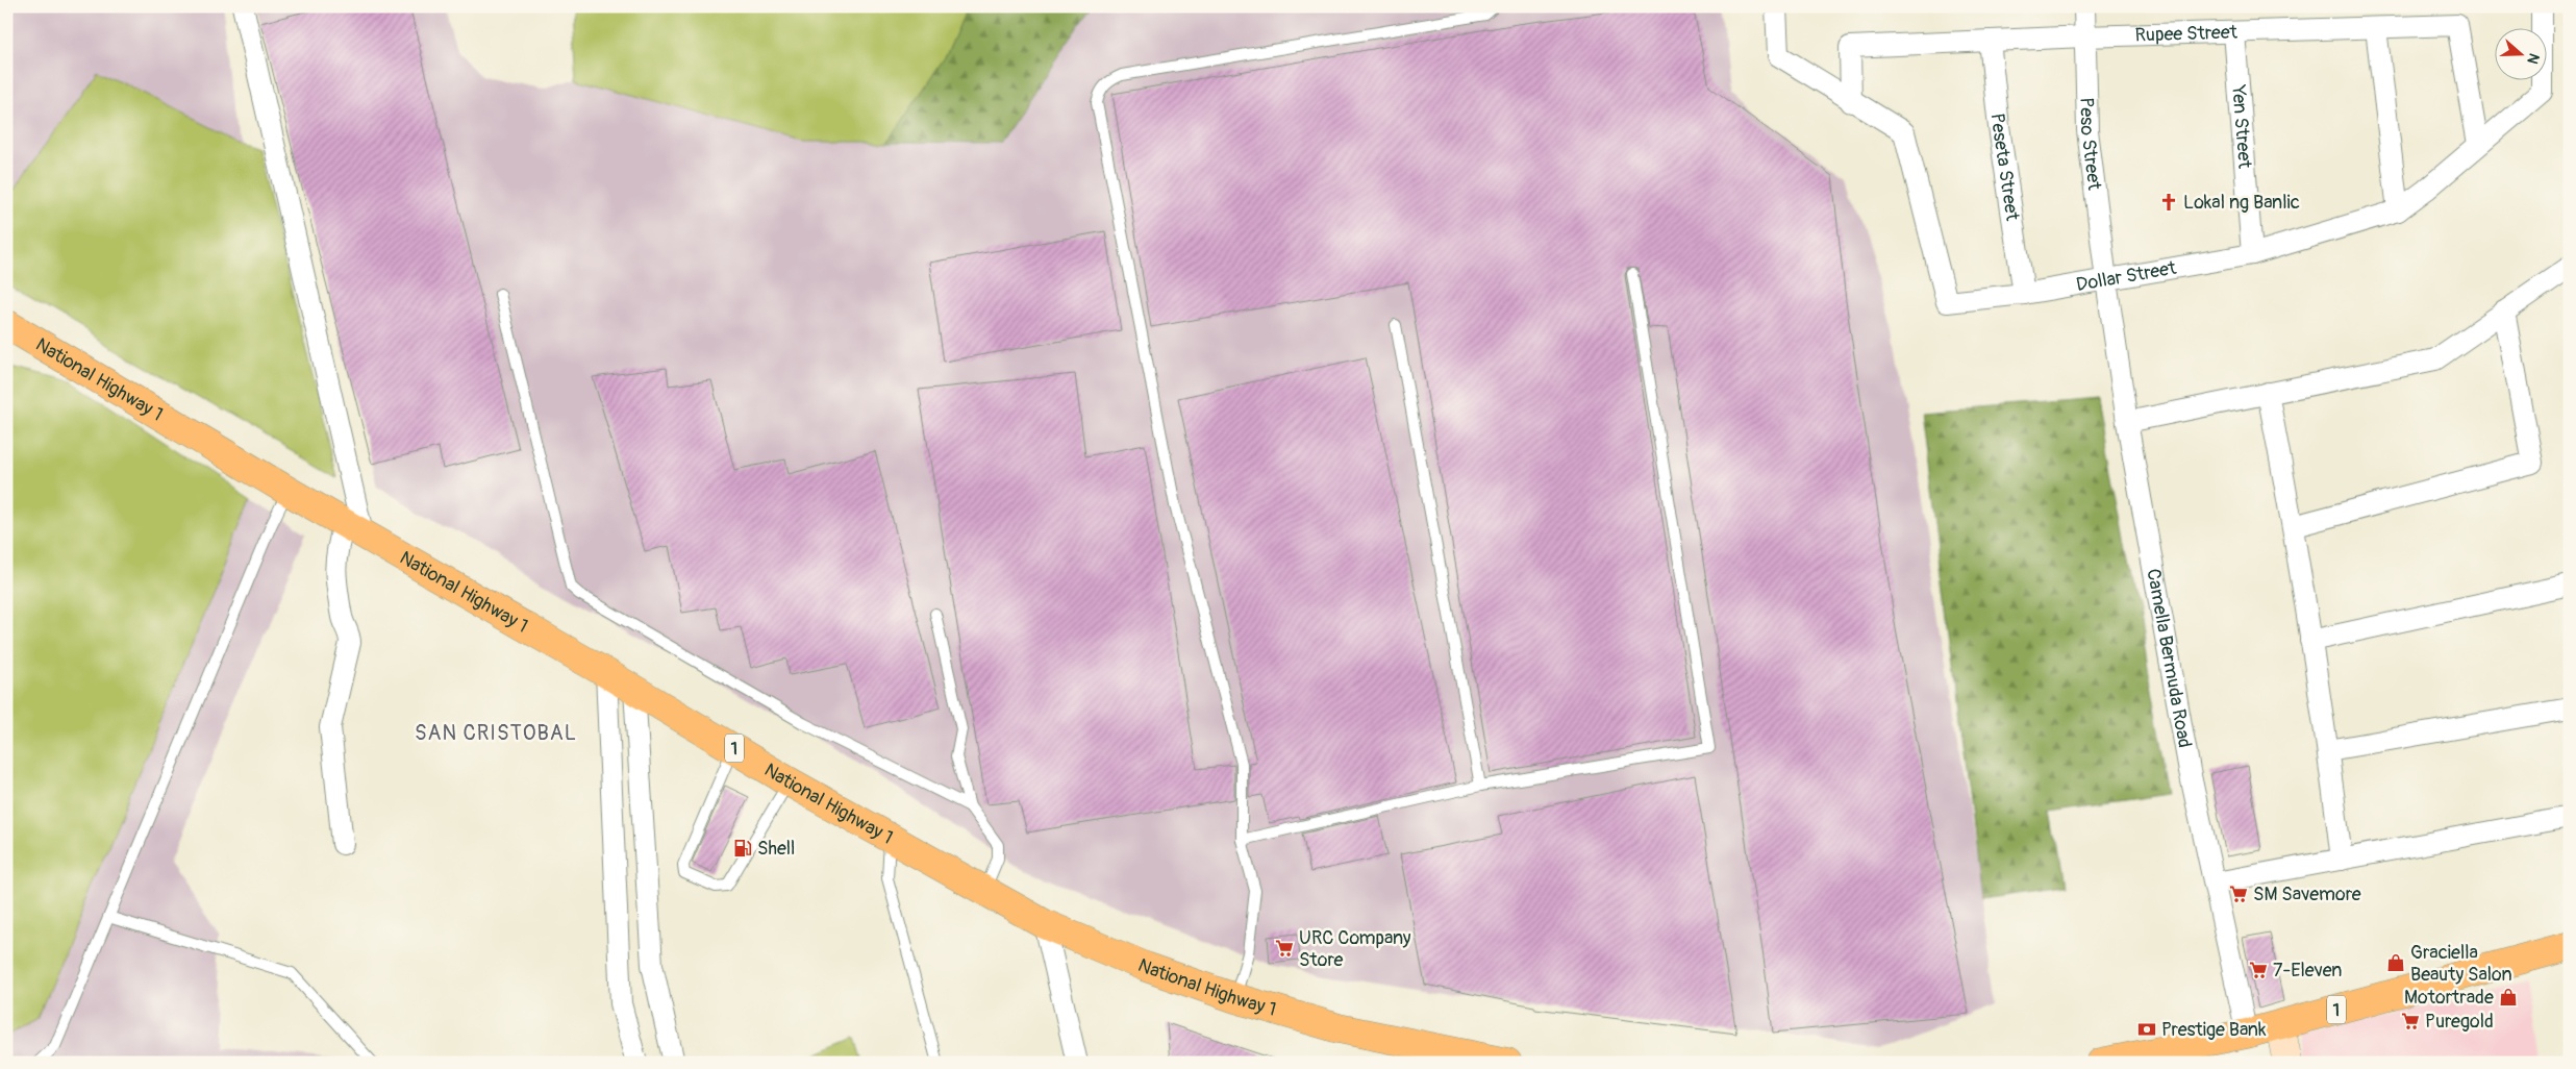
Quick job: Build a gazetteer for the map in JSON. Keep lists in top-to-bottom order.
{
  "streets": {
    "highway": ["National Highway 1", "1"],
    "street": [
      "Rupee Street",
      "Yen Street",
      "Peso Street",
      "Peseta Street",
      "Dollar Street",
      "Camella Bermuda Road"
    ]
  },
  "crossings": [
    ["Rupee Street", "Yen Street"],
    ["Rupee Street", "Peso Street"],
    ["Rupee Street", "Peseta Street"],
    ["Rupee Street", "Dollar Street"],
    ["Yen Street", "Dollar Street"],
    ["Peso Street", "Dollar Street"],
    ["Peso Street", "Camella Bermuda Road"],
    ["Peseta Street", "Dollar Street"],
    ["Dollar Street", "Camella Bermuda Road"],
    ["Camella Bermuda Road", "1"]
  ],
  "districts": ["SAN CRISTOBAL"],
  "places": {
    "church": ["Lokal ng Banlic"],
    "fuel station": ["Shell"],
    "supermarket": [
      "SM Savemore",
      "URC Company Store",
      "7-Eleven",
      "Puregold"
    ],
    "shop": ["Graciella Beauty Salon", "Motortrade"],
    "bank": ["Prestige Bank"]
  },
  "north": "right"
}
